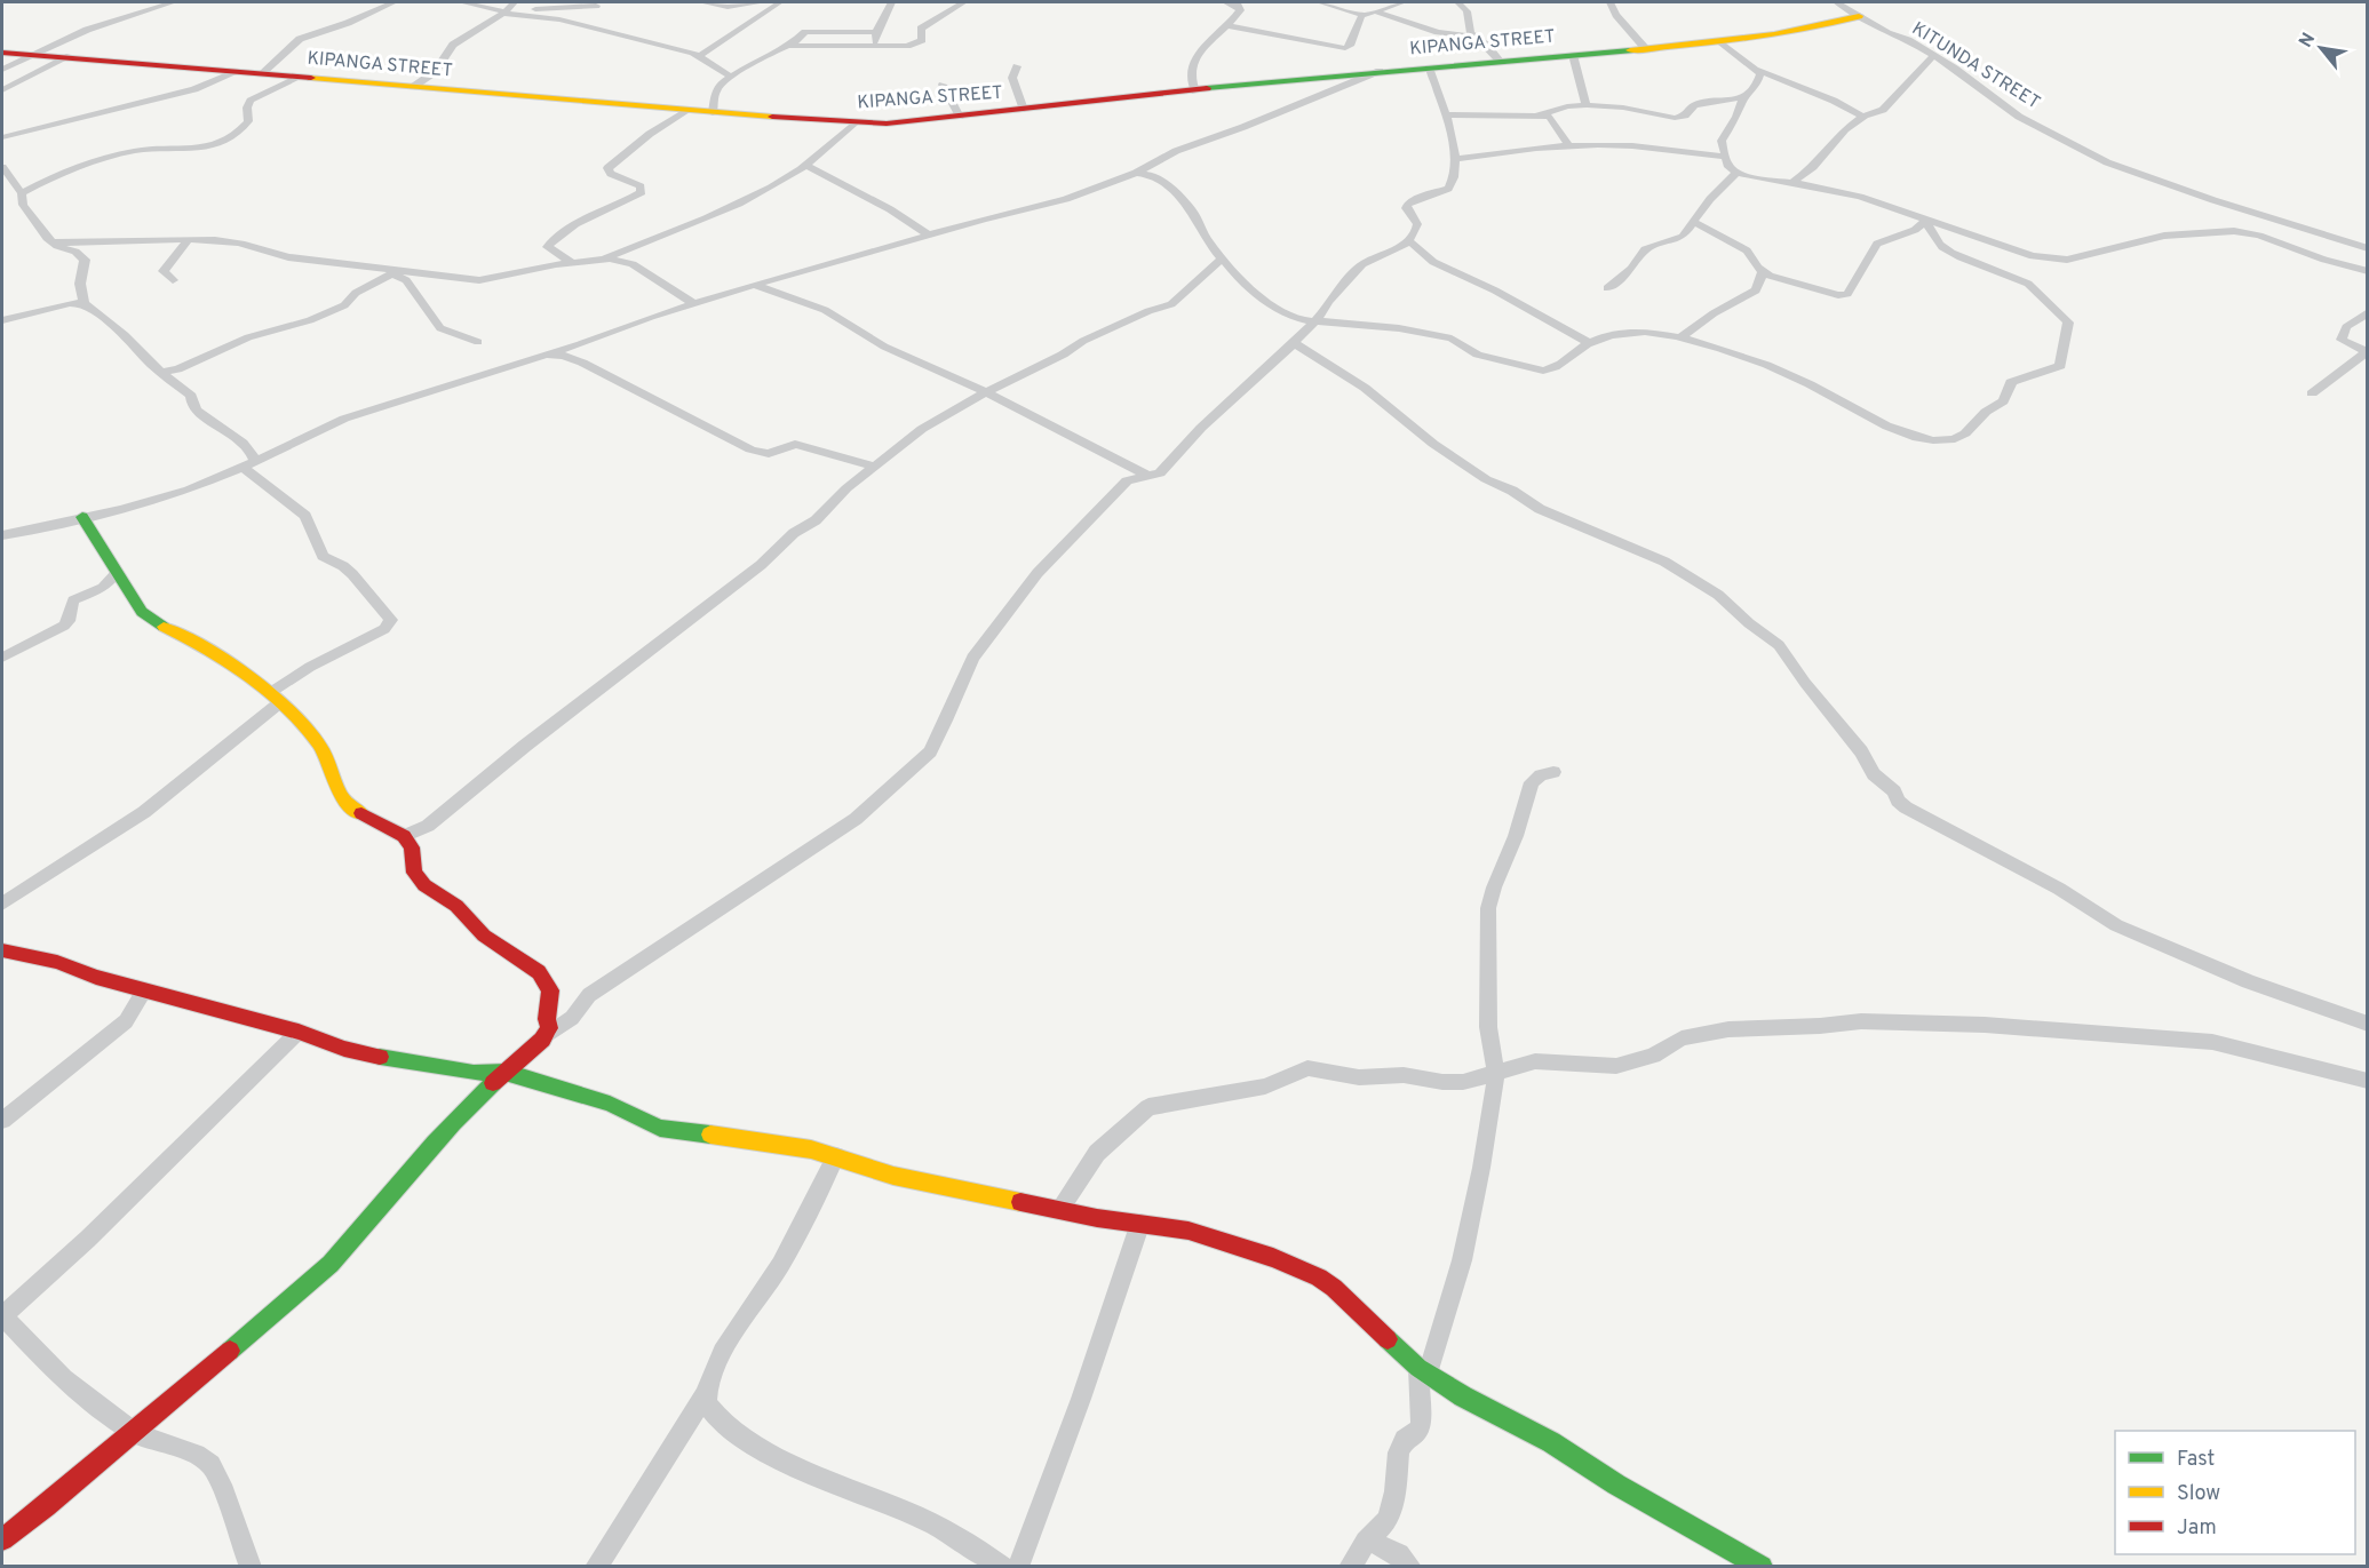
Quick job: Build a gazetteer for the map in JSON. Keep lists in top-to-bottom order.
{
  "streets": {
    "street": ["KIPANGA STREET", "KITUNDA STREET"]
  },
  "crossings": [
    ["KIPANGA STREET", "KITUNDA STREET"]
  ],
  "legend": ["Fast", "Slow", "Jam"],
  "north": "top left"
}
